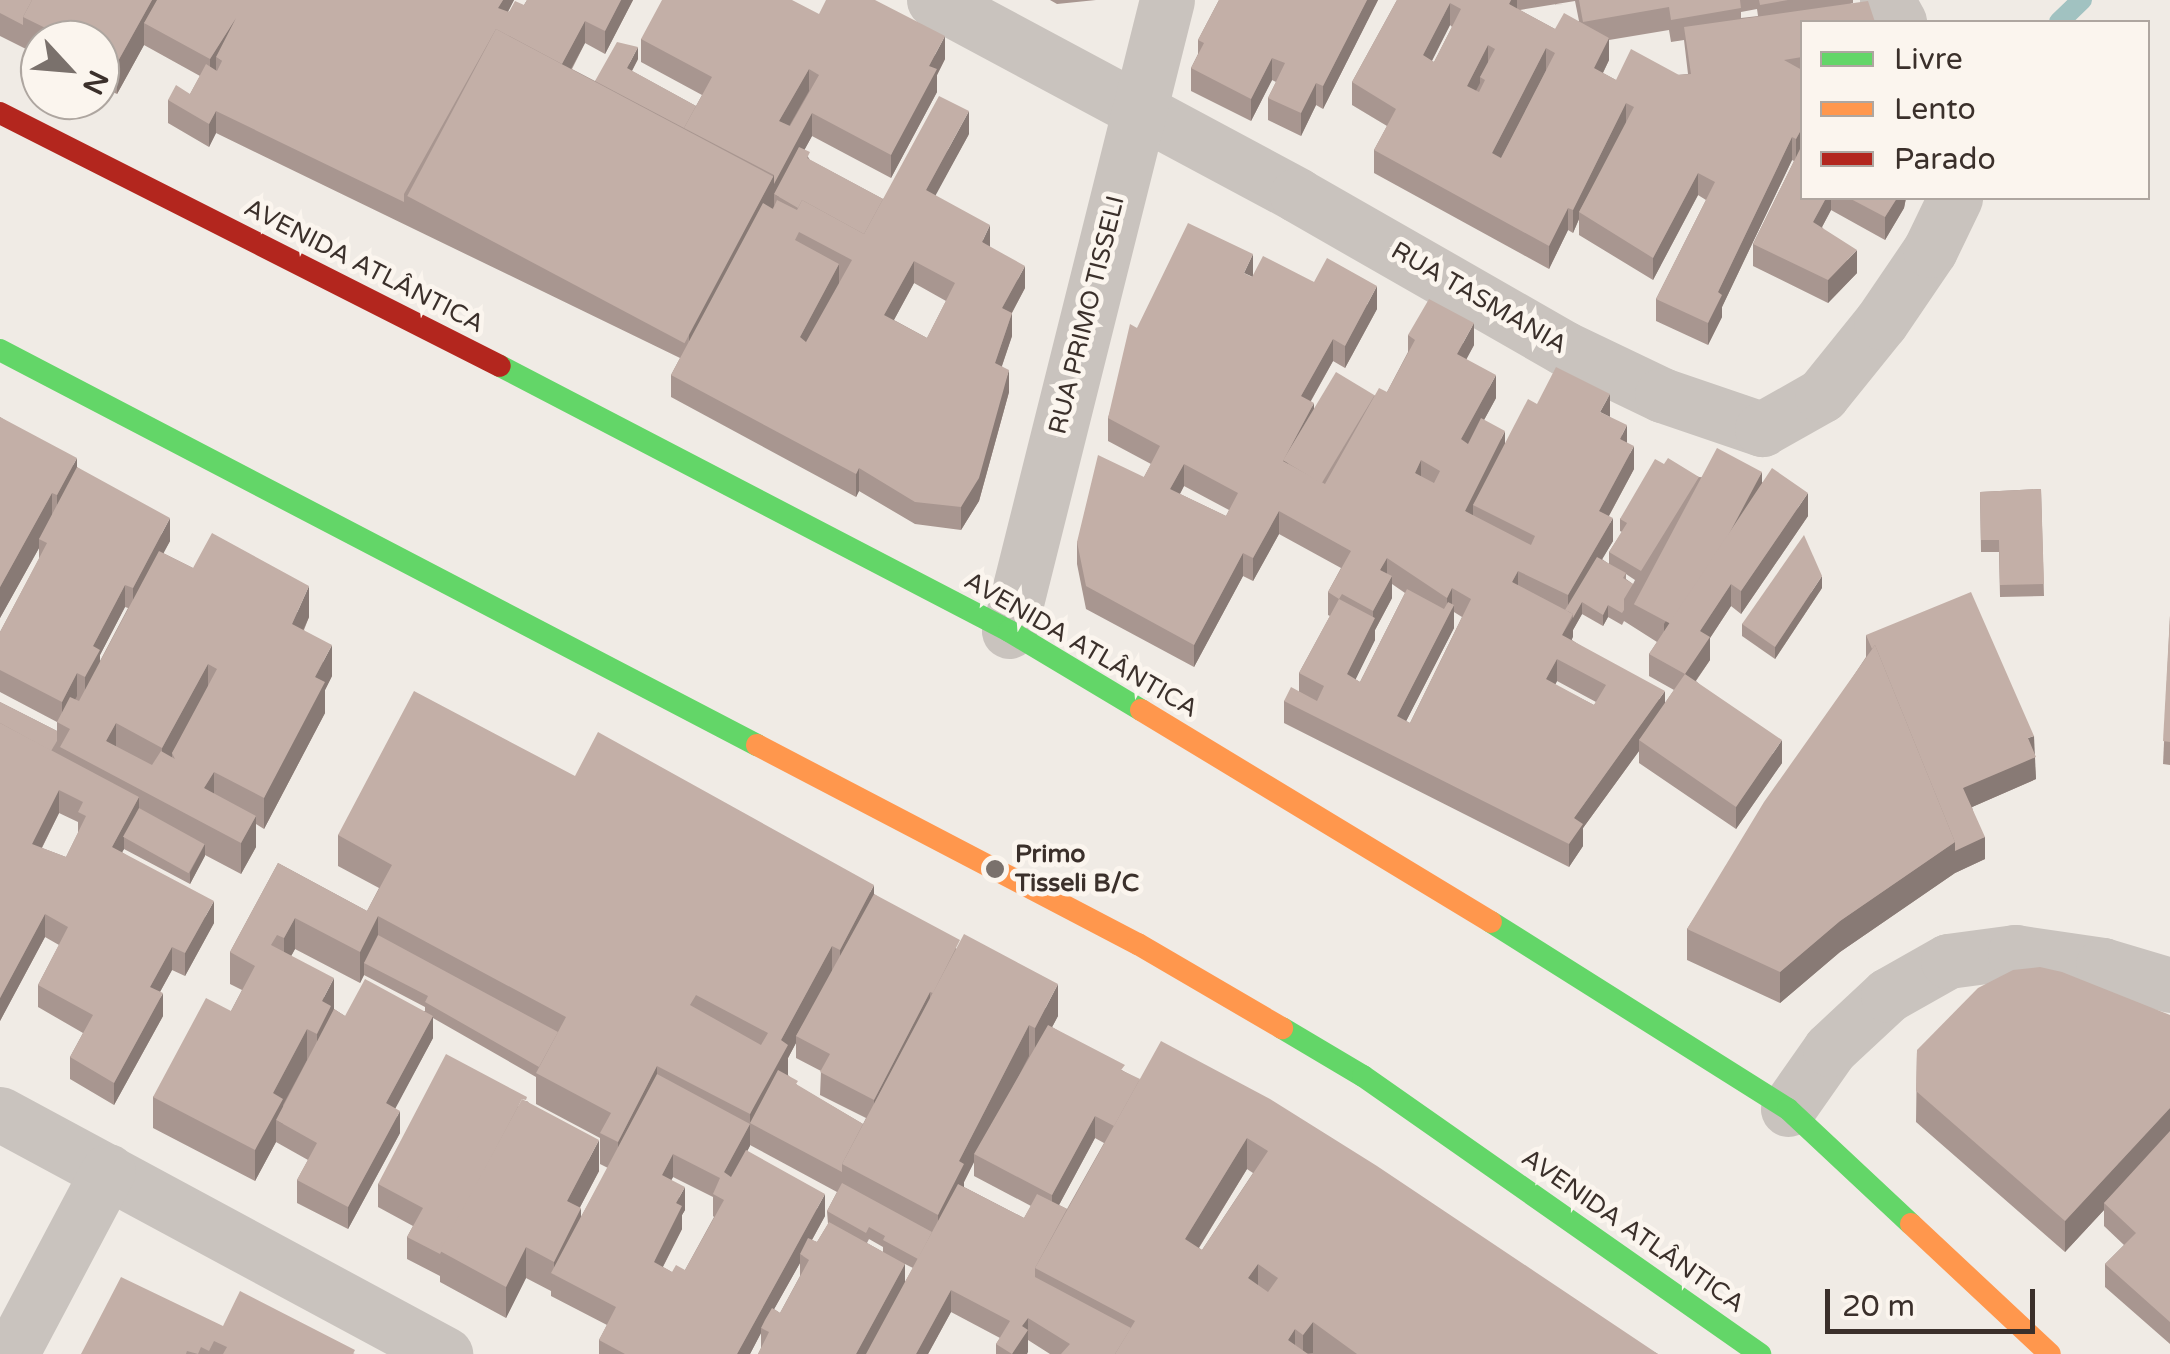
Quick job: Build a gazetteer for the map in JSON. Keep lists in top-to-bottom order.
{
  "streets": {
    "main road": ["AVENIDA ATLÂNTICA"],
    "street": ["RUA TASMANIA", "RUA PRIMO TISSELI"]
  },
  "crossings": [
    ["AVENIDA ATLÂNTICA", "RUA PRIMO TISSELI"],
    ["RUA TASMANIA", "RUA PRIMO TISSELI"]
  ],
  "places": ["Primo Tisseli B/C"],
  "legend": ["Livre", "Lento", "Parado"],
  "scale_bar": "20 m",
  "north": "bottom right"
}
